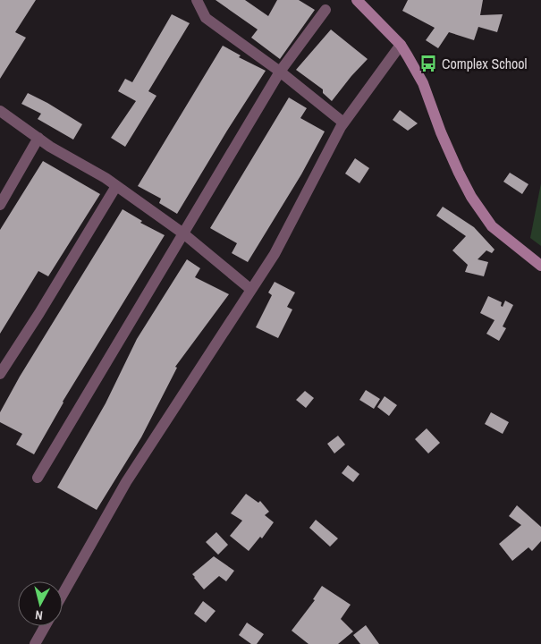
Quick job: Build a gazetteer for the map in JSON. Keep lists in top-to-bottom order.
{
  "places": {
    "bus stop": ["Complex School"]
  },
  "north": "bottom"
}
